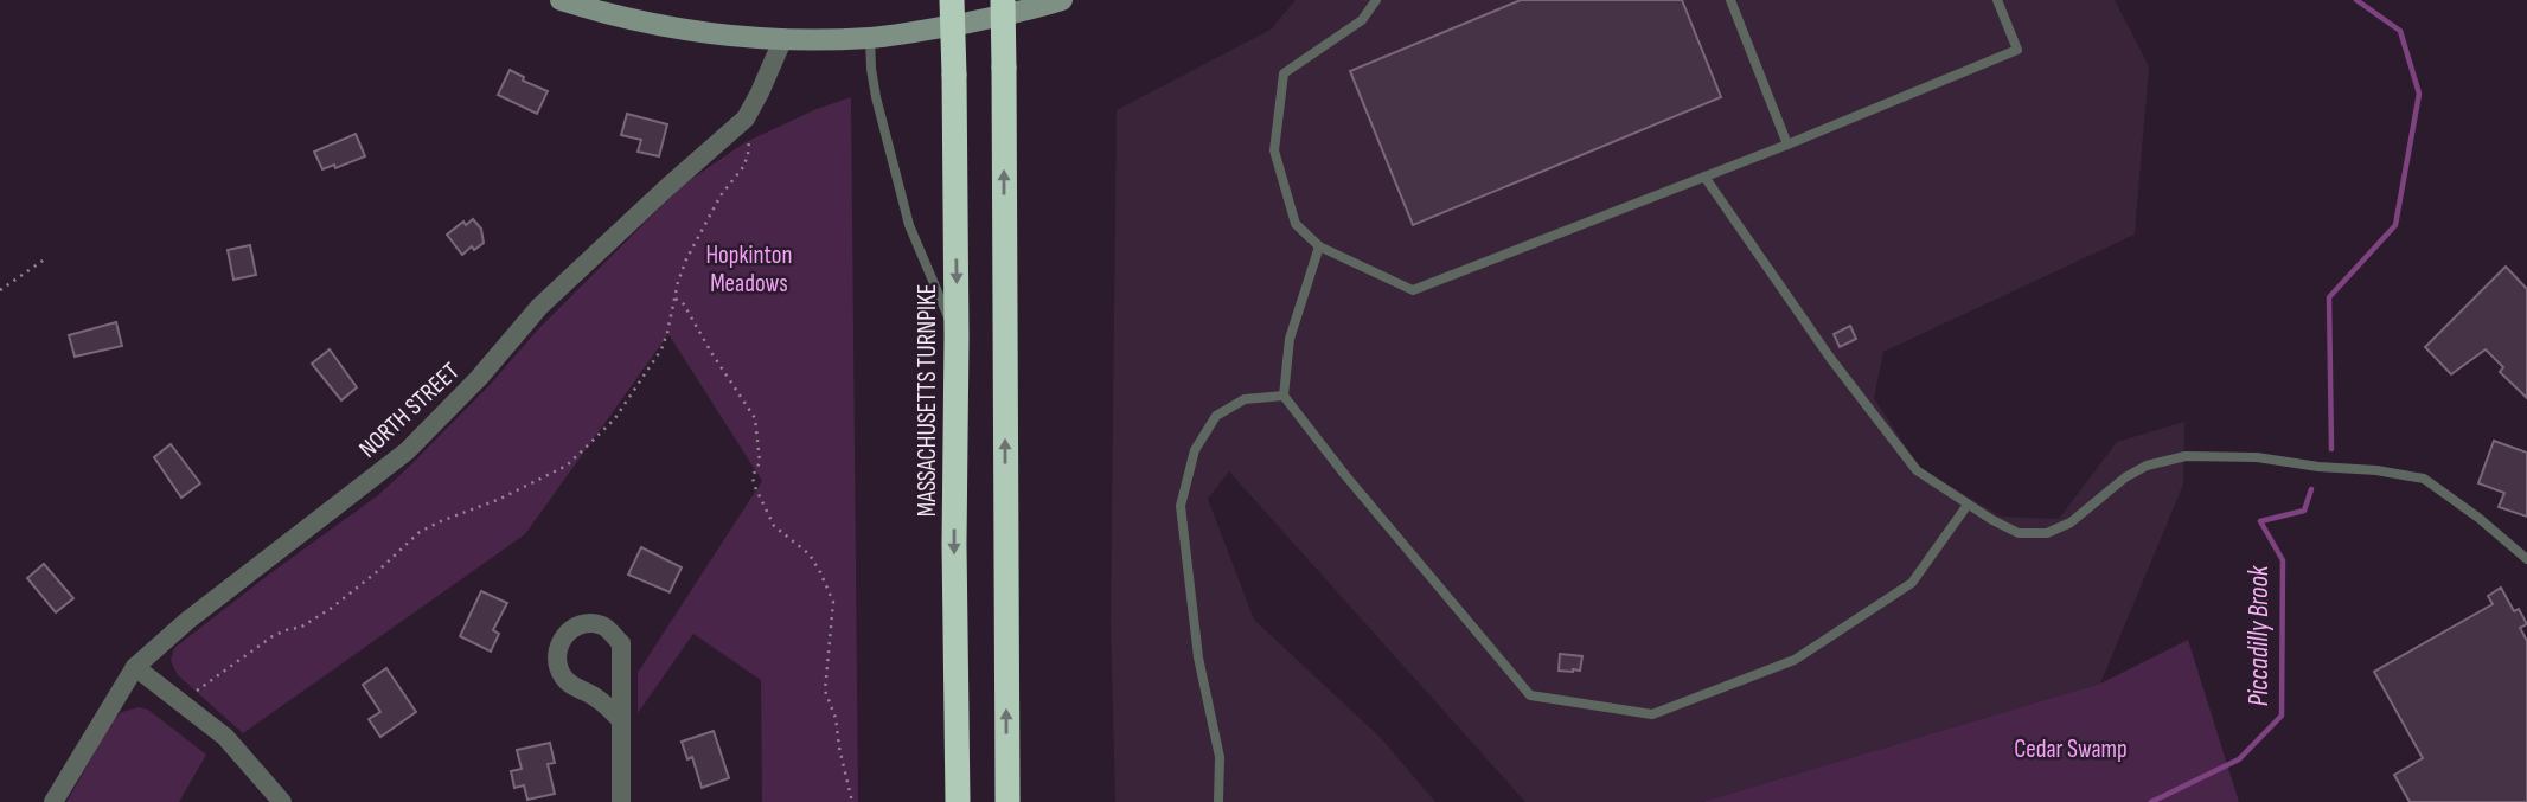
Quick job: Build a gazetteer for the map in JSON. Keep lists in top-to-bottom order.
{
  "streets": {
    "highway": ["MASSACHUSETTS TURNPIKE"],
    "street": ["NORTH STREET"]
  },
  "water": ["Piccadilly Brook"],
  "parks": ["Hopkinton Meadows", "Cedar Swamp"]
}
